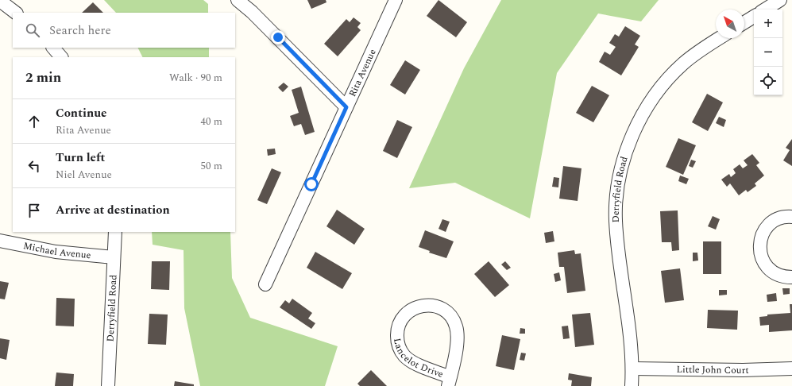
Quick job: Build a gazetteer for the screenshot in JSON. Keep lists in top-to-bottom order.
{
  "streets": {
    "street": [
      "Rita Avenue",
      "Derryfield Road",
      "Michael Avenue",
      "Lancelot Drive",
      "Little John Court"
    ]
  },
  "crossings": [
    ["Derryfield Road", "Michael Avenue"],
    ["Derryfield Road", "Little John Court"]
  ],
  "north": "top left",
  "page": {
    "map_buttons": ["+", "−"],
    "search": "Search here",
    "heading": ["2 min", "Walk · 90 m"],
    "list": [
      ["Continue", "Rita Avenue", "40 m"],
      ["Turn left", "Niel Avenue", "50 m"],
      "Arrive at destination"
    ]
  }
}
